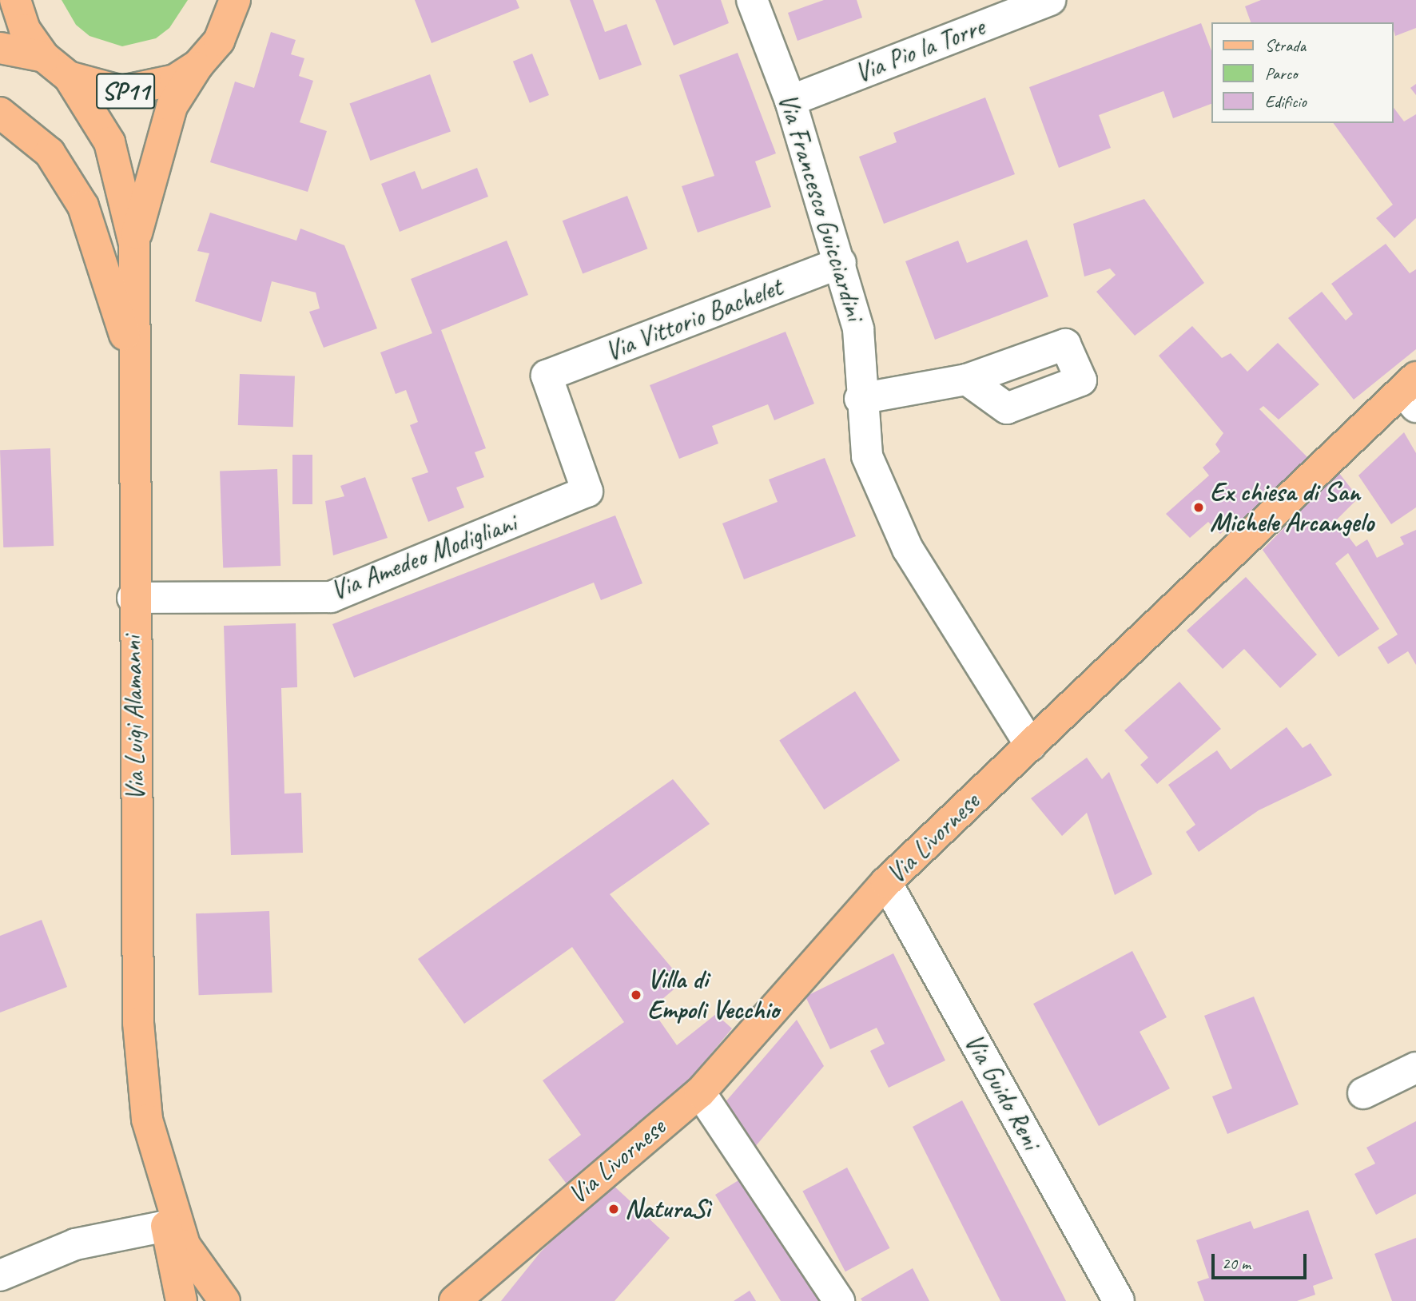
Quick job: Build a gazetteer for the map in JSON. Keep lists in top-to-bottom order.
{
  "streets": {
    "main road": ["SP11", "Via Luigi Alamanni", "Via Livornese"],
    "street": [
      "Via Pio la Torre",
      "Via Francesco Guicciardini",
      "Via Vittorio Bachelet",
      "Via Amedeo Modigliani",
      "Via Guido Reni"
    ]
  },
  "crossings": [
    ["Via Pio la Torre", "Via Francesco Guicciardini"],
    ["SP11", "Via Luigi Alamanni"],
    ["Via Francesco Guicciardini", "Via Vittorio Bachelet"],
    ["Via Francesco Guicciardini", "Via Livornese"],
    ["Via Vittorio Bachelet", "Via Amedeo Modigliani"],
    ["Via Amedeo Modigliani", "Via Luigi Alamanni"],
    ["Via Livornese", "Via Guido Reni"]
  ],
  "places": ["Ex chiesa di San Michele Arcangelo", "Villa di Empoli Vecchio", "NaturaSì"],
  "legend": ["Strada", "Parco", "Edificio"],
  "scale_bar": "20 m"
}
